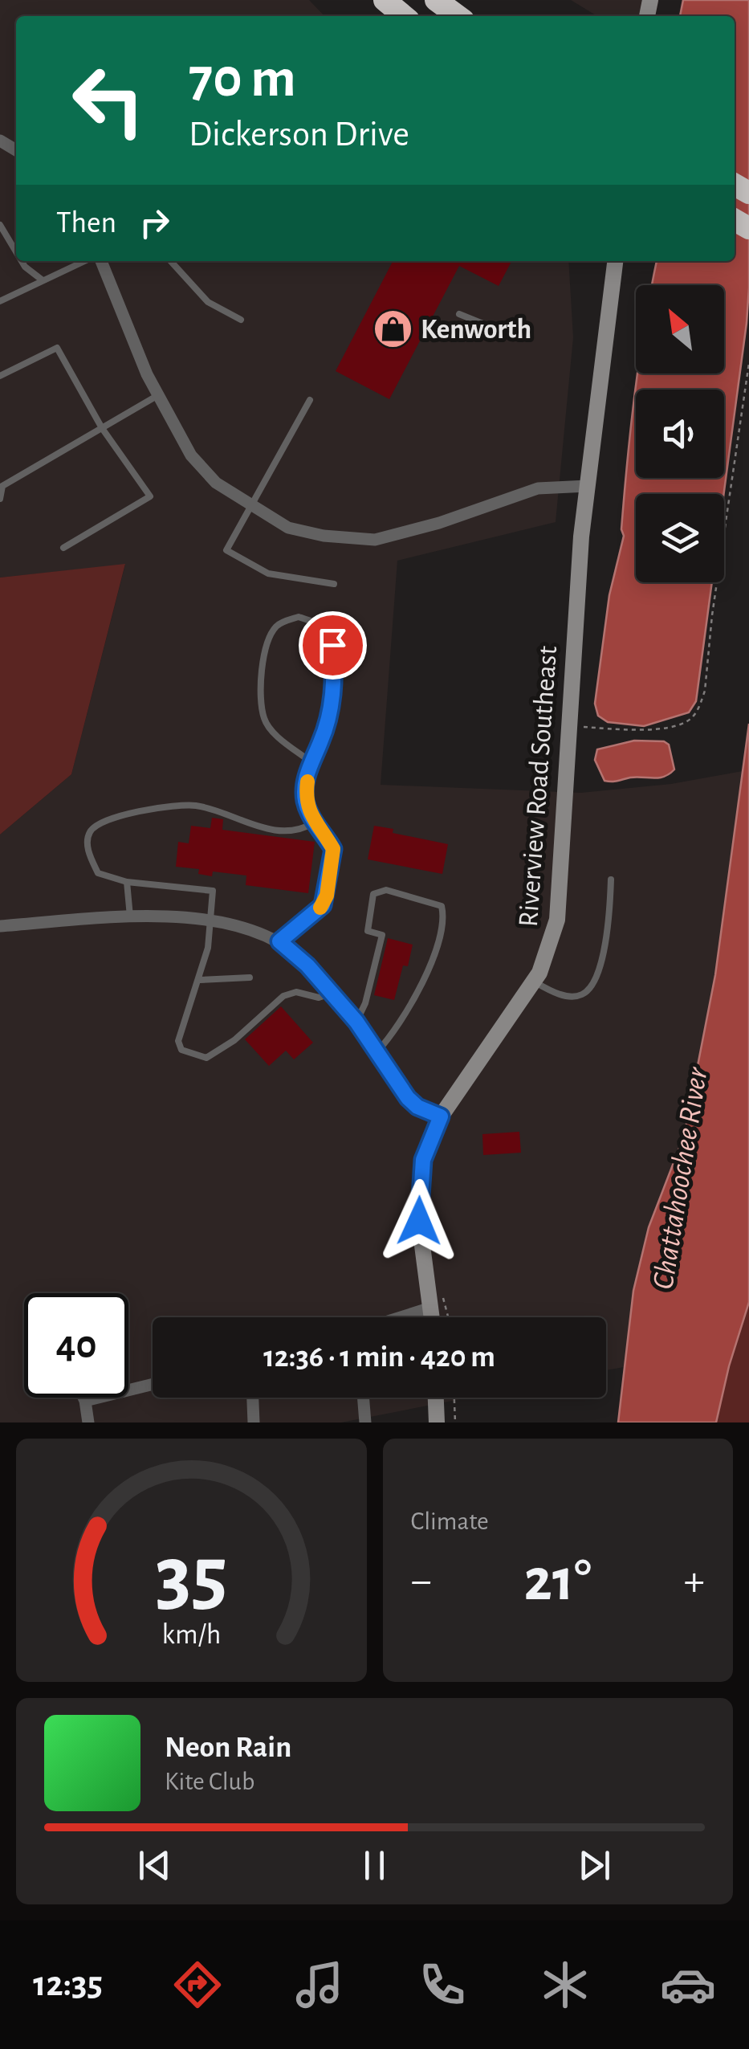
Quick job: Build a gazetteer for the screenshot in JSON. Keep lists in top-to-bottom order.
{
  "streets": {
    "street": ["Riverview Road Southeast"]
  },
  "water": ["Chattahoochee River"],
  "places": {
    "shop": ["Kenworth"]
  },
  "north": "top left",
  "page": {
    "turn": ["70 m", "Dickerson Drive"],
    "then": "Then",
    "limit": "40",
    "trip": "12:36 · 1 min · 420 m",
    "tile": "Climate",
    "heat": ["−", "21°", "+"],
    "song": ["Neon Rain", "Kite Club"],
    "tabs": "12:35",
    "gauge": ["35", "km/h"]
  }
}
